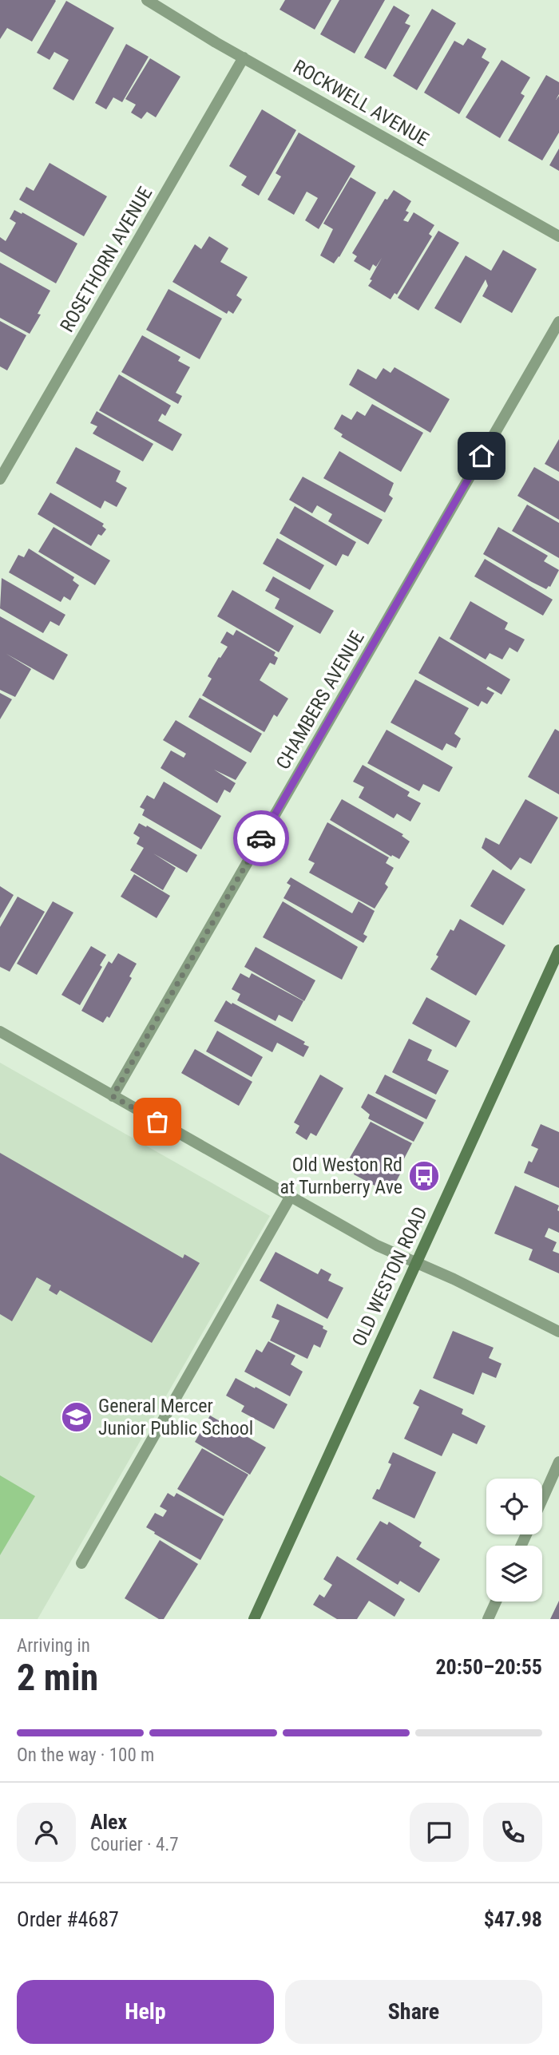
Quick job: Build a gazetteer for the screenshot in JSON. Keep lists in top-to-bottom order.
{
  "streets": {
    "main road": ["OLD WESTON ROAD"],
    "street": ["ROCKWELL AVENUE", "ROSETHORN AVENUE", "CHAMBERS AVENUE"]
  },
  "crossings": [
    ["ROCKWELL AVENUE", "ROSETHORN AVENUE"]
  ],
  "places": {
    "bus stop": ["Old Weston Rd at Turnberry Ave"],
    "school or university": ["General Mercer Junior Public School"]
  },
  "page": {
    "heading": ["2 min", "Arriving in", "20:50–20:55"],
    "panel": [
      "Alex",
      "Courier · 4.7",
      "Order #4687",
      "$47.98"
    ],
    "bar": "On the way · 100 m",
    "buttons": ["Help", "Share"]
  }
}
